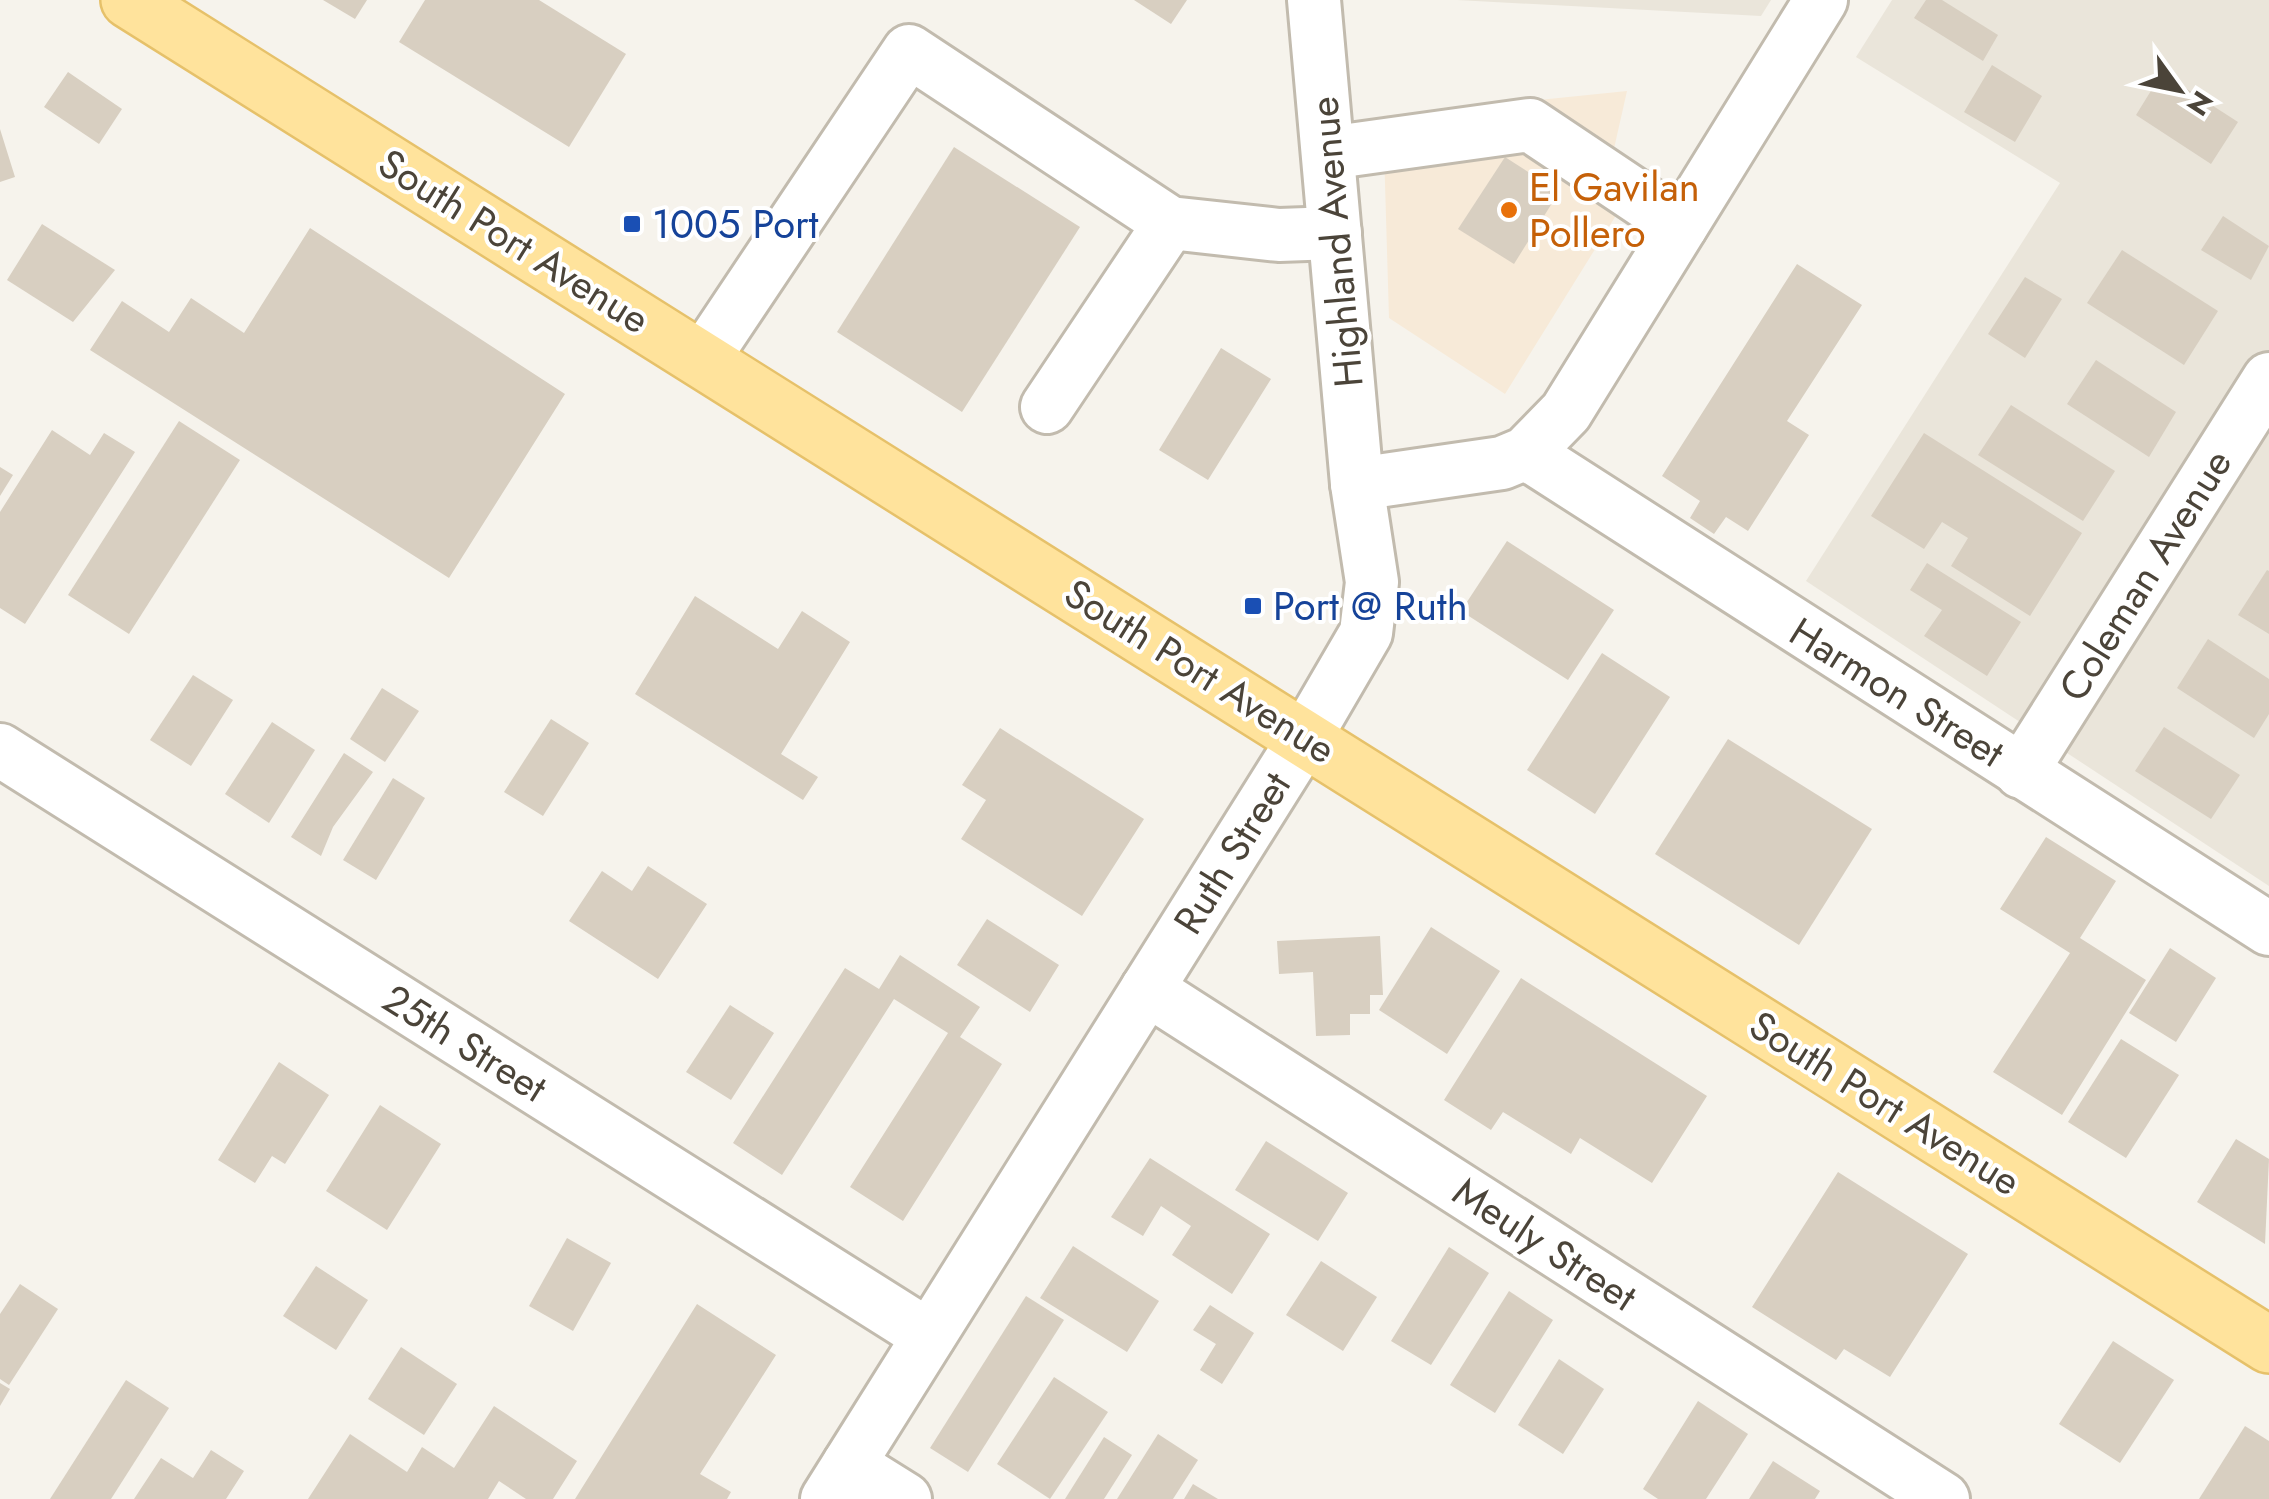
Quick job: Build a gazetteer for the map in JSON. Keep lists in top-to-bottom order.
{
  "streets": {
    "main road": ["South Port Avenue"],
    "street": [
      "Highland Avenue",
      "Coleman Avenue",
      "Harmon Street",
      "Ruth Street",
      "25th Street",
      "Meuly Street"
    ]
  },
  "crossings": [
    ["South Port Avenue", "Ruth Street"],
    ["Highland Avenue", "Ruth Street"],
    ["Coleman Avenue", "Harmon Street"],
    ["Ruth Street", "25th Street"],
    ["Ruth Street", "Meuly Street"]
  ],
  "places": {
    "other": ["El Gavilan Pollero"],
    "transit": ["1005 Port", "Port @ Ruth"]
  },
  "north": "bottom right"
}
